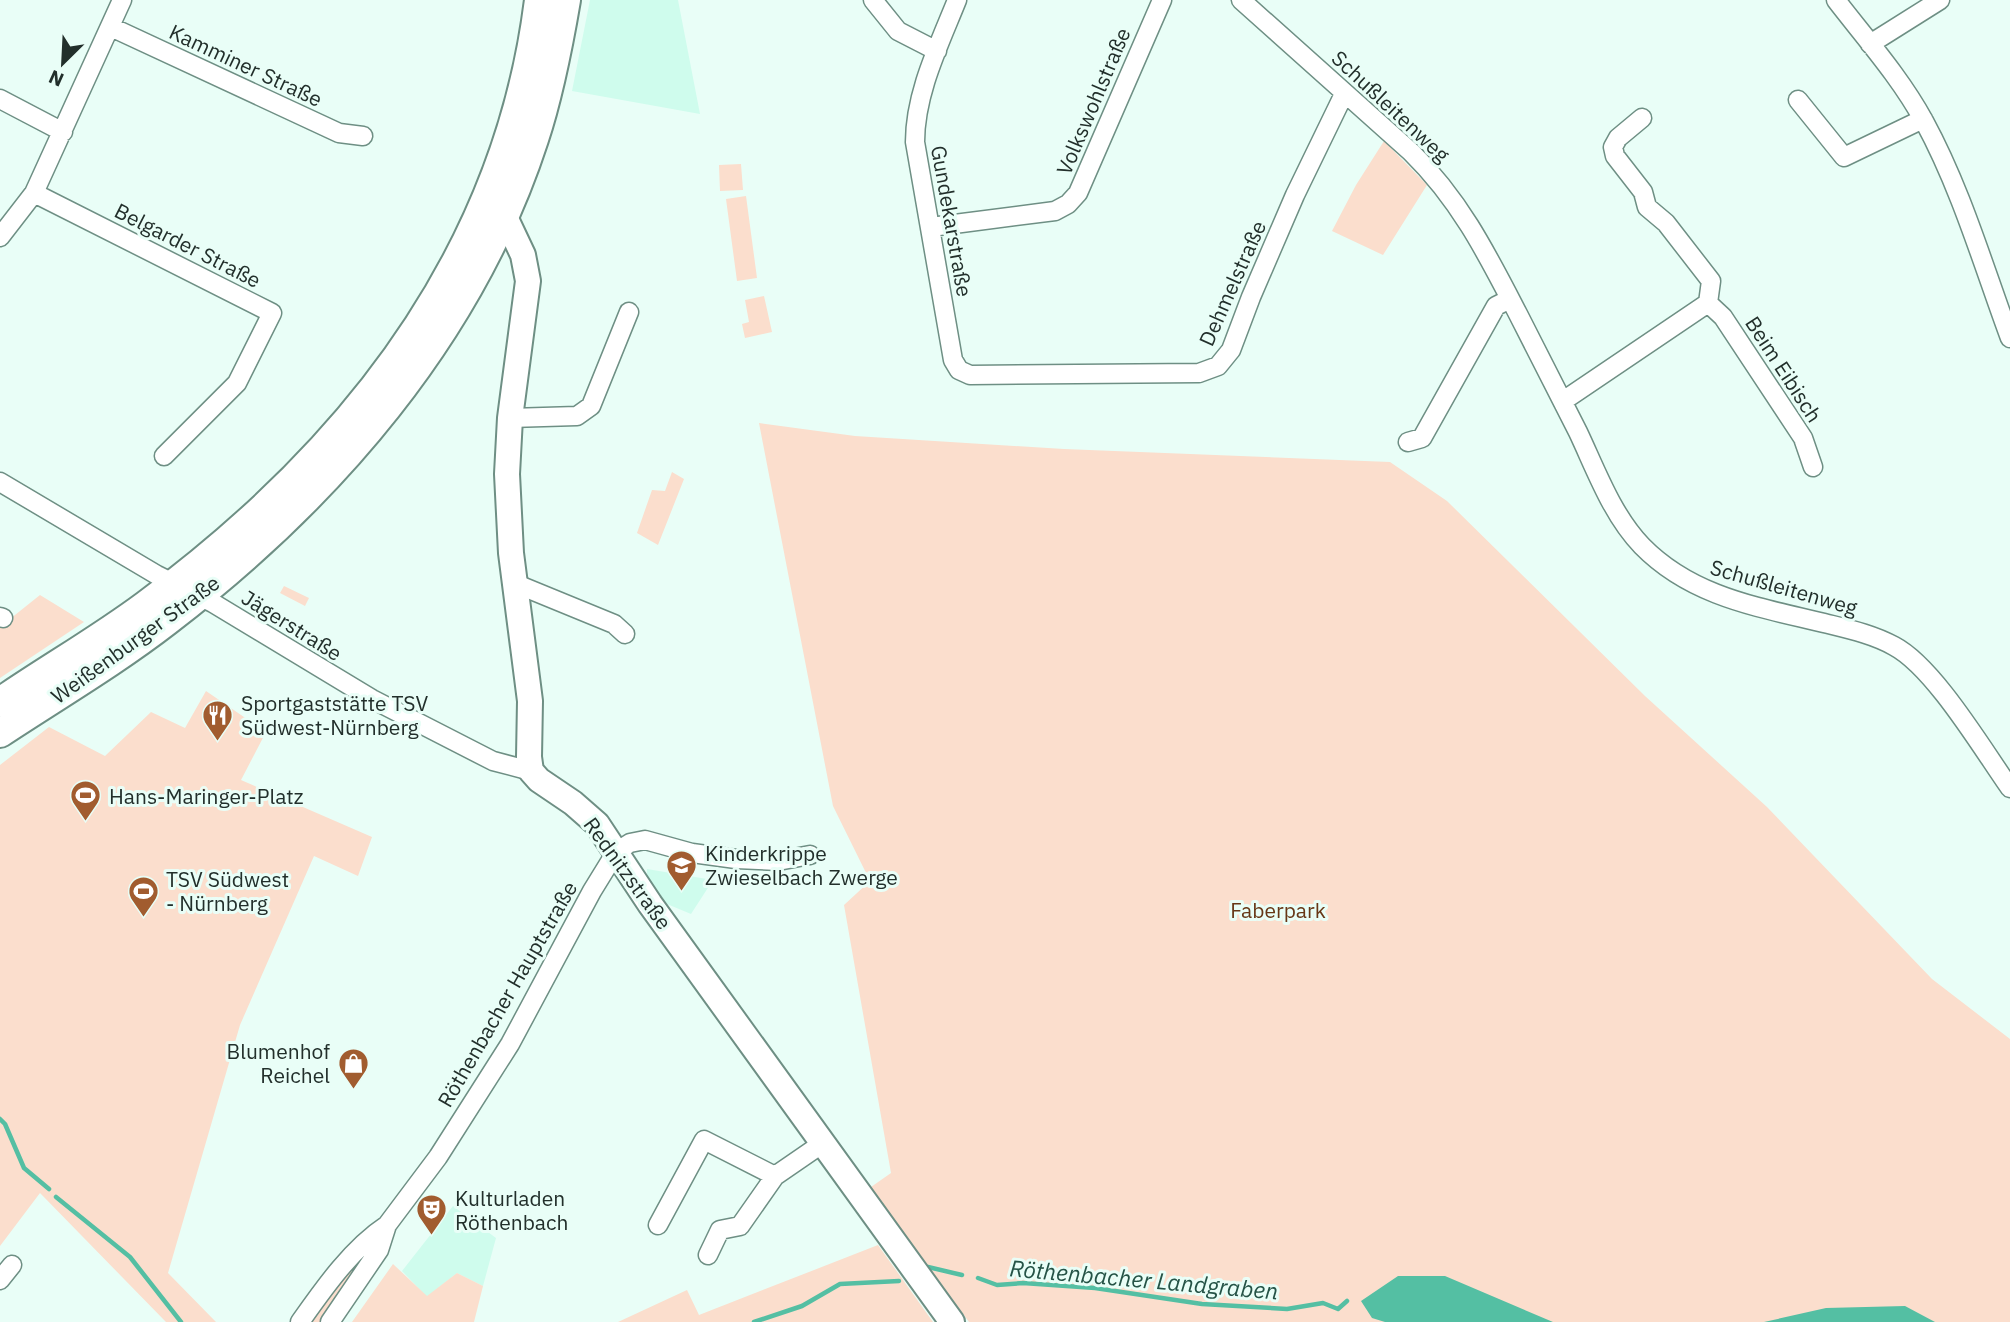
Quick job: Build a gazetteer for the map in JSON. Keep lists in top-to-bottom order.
{
  "streets": {
    "main road": ["Weißenburger Straße", "Rednitzstraße"],
    "street": [
      "Kamminer Straße",
      "Volkswohlstraße",
      "Schußleitenweg",
      "Gundekarstraße",
      "Belgarder Straße",
      "Dehmelstraße",
      "Beim Eibisch",
      "Jägerstraße",
      "Röthenbacher Hauptstraße"
    ]
  },
  "crossings": [
    ["Volkswohlstraße", "Gundekarstraße"],
    ["Schußleitenweg", "Dehmelstraße"],
    ["Gundekarstraße", "Dehmelstraße"],
    ["Jägerstraße", "Weißenburger Straße"],
    ["Jägerstraße", "Rednitzstraße"],
    ["Rednitzstraße", "Röthenbacher Hauptstraße"]
  ],
  "water": ["Röthenbacher Landgraben"],
  "parks": ["Faberpark"],
  "places": {
    "restaurant": ["Sportgaststätte TSV Südwest-Nürnberg"],
    "sports": ["Hans-Maringer-Platz", "TSV Südwest - Nürnberg"],
    "school or university": ["Kinderkrippe Zwieselbach Zwerge"],
    "shop": ["Blumenhof Reichel"],
    "theatre": ["Kulturladen Röthenbach"]
  },
  "north": "bottom left"
}
